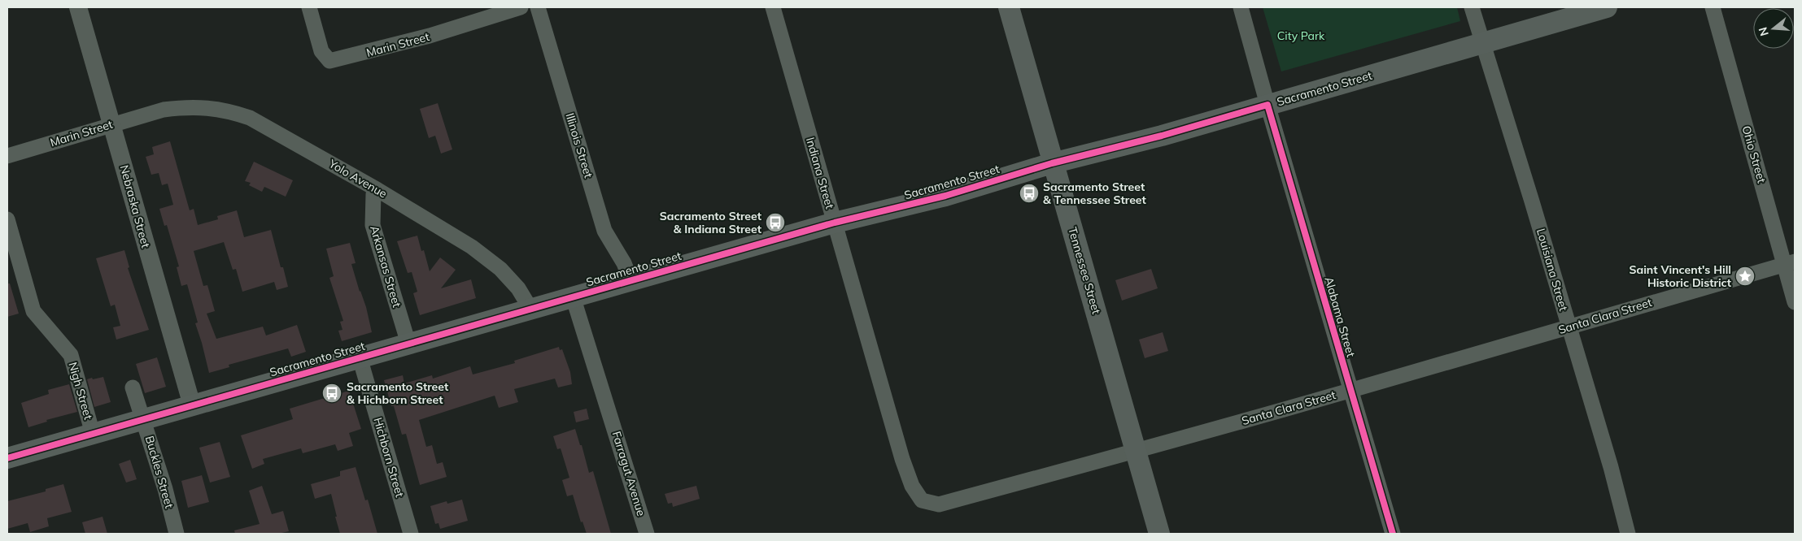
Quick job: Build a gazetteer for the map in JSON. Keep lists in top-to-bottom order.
{
  "streets": {
    "main road": ["Sacramento Street", "Tennessee Street"],
    "street": [
      "Marin Street",
      "Illinois Street",
      "Ohio Street",
      "Indiana Street",
      "Yolo Avenue",
      "Nebraska Street",
      "Arkansas Street",
      "Louisiana Street",
      "Santa Clara Street",
      "Alabama Street",
      "Nigh Street",
      "Hichborn Street",
      "Buckles Street",
      "Farragut Avenue"
    ]
  },
  "crossings": [
    ["Marin Street", "Yolo Avenue"],
    ["Marin Street", "Nebraska Street"],
    ["Sacramento Street", "Illinois Street"],
    ["Sacramento Street", "Indiana Street"],
    ["Sacramento Street", "Yolo Avenue"],
    ["Sacramento Street", "Nebraska Street"],
    ["Sacramento Street", "Arkansas Street"],
    ["Sacramento Street", "Louisiana Street"],
    ["Sacramento Street", "Tennessee Street"],
    ["Sacramento Street", "Alabama Street"],
    ["Sacramento Street", "Nigh Street"],
    ["Sacramento Street", "Hichborn Street"],
    ["Sacramento Street", "Buckles Street"],
    ["Sacramento Street", "Farragut Avenue"],
    ["Ohio Street", "Santa Clara Street"],
    ["Indiana Street", "Santa Clara Street"],
    ["Yolo Avenue", "Arkansas Street"],
    ["Louisiana Street", "Santa Clara Street"],
    ["Tennessee Street", "Santa Clara Street"],
    ["Santa Clara Street", "Alabama Street"]
  ],
  "parks": ["City Park"],
  "places": {
    "bus stop": ["Sacramento Street & Tennessee Street", "Sacramento Street & Indiana Street", "Sacramento Street & Hichborn Street"],
    "place": ["Saint Vincent's Hill Historic District"]
  },
  "north": "left"
}
